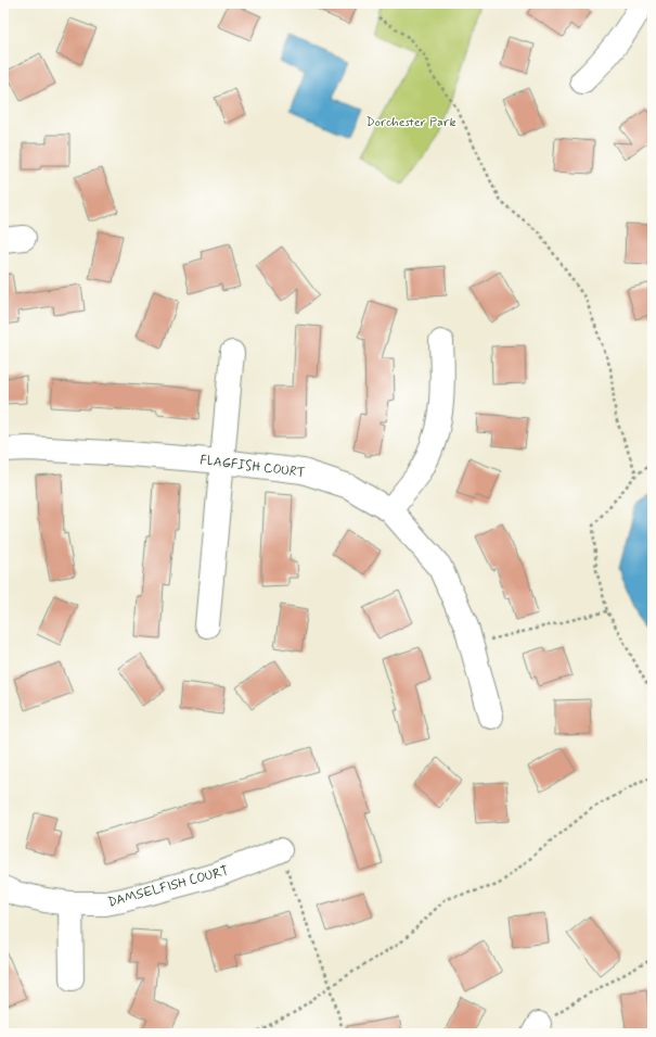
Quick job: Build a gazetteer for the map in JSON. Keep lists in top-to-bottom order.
{
  "streets": {
    "street": ["FLAGFISH COURT", "DAMSELFISH COURT"]
  },
  "parks": ["Dorchester Park"]
}
